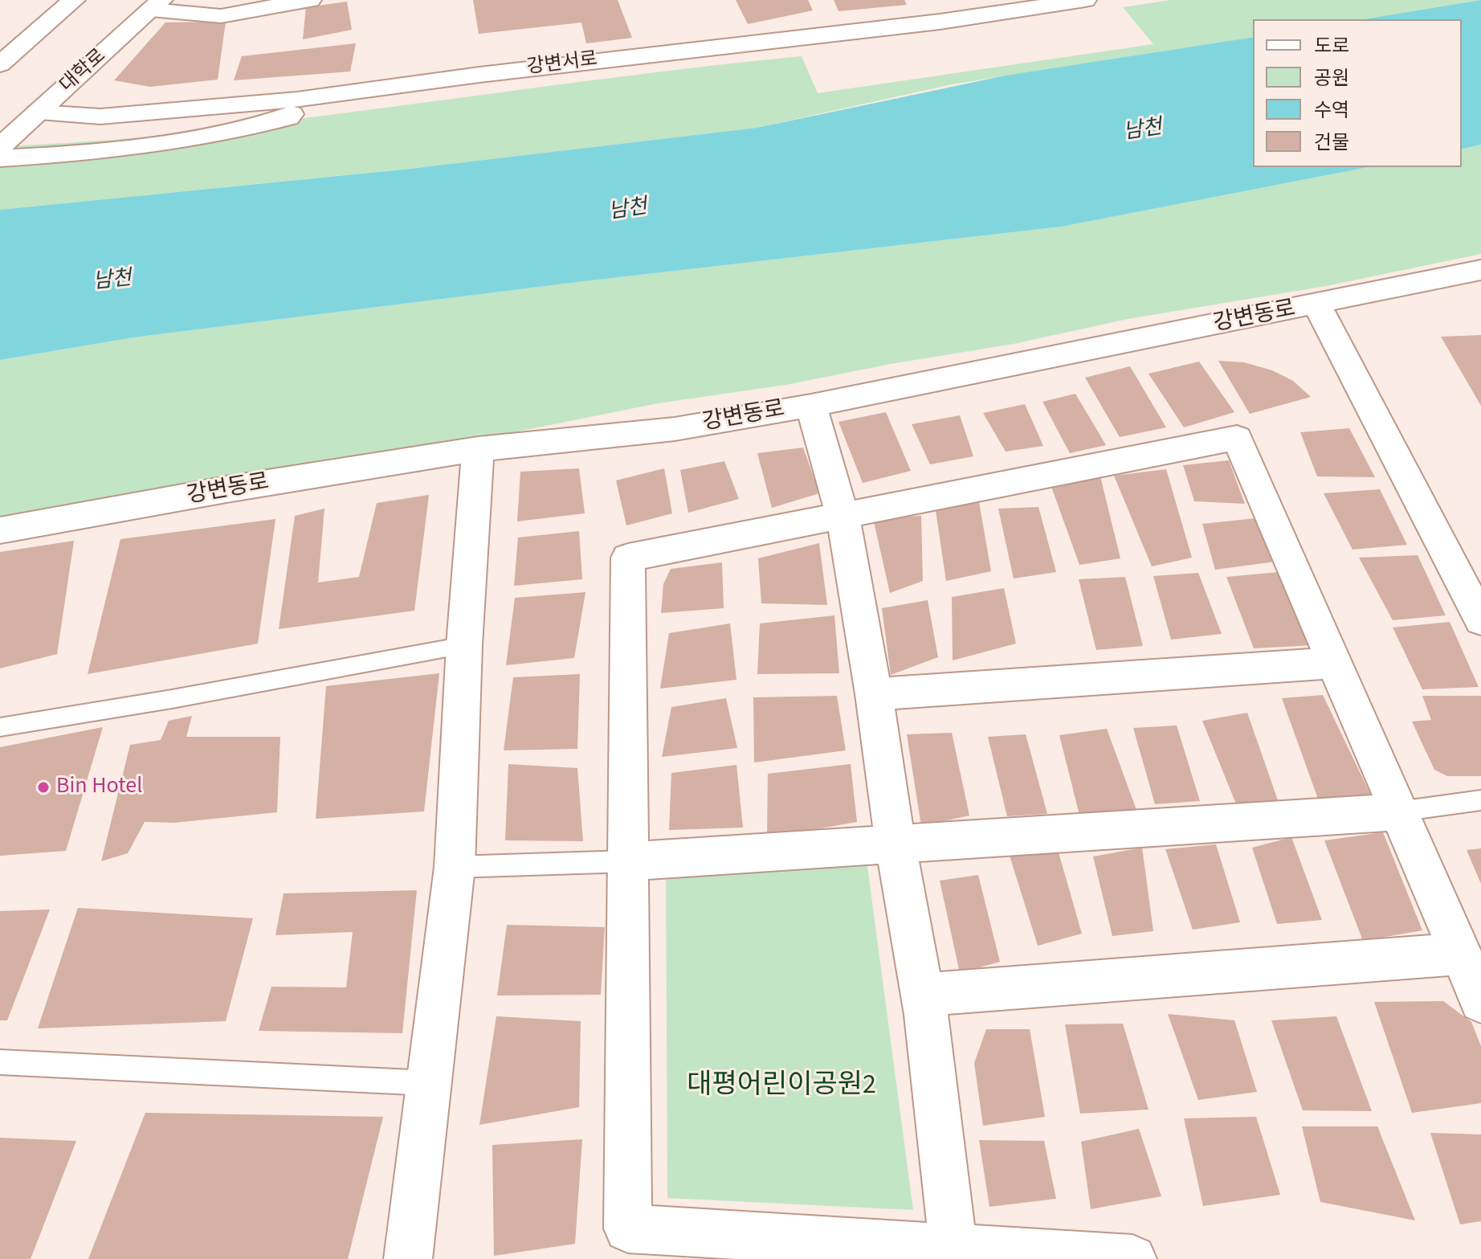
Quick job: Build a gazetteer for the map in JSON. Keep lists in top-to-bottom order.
{
  "streets": {
    "street": ["강변서로", "대학로", "강변동로"]
  },
  "crossings": [
    ["강변서로", "대학로"]
  ],
  "water": ["남천"],
  "parks": ["대평어린이공원2"],
  "places": ["Bin Hotel"],
  "legend": [
    "도로",
    "공원",
    "수역",
    "건물"
  ]
}
